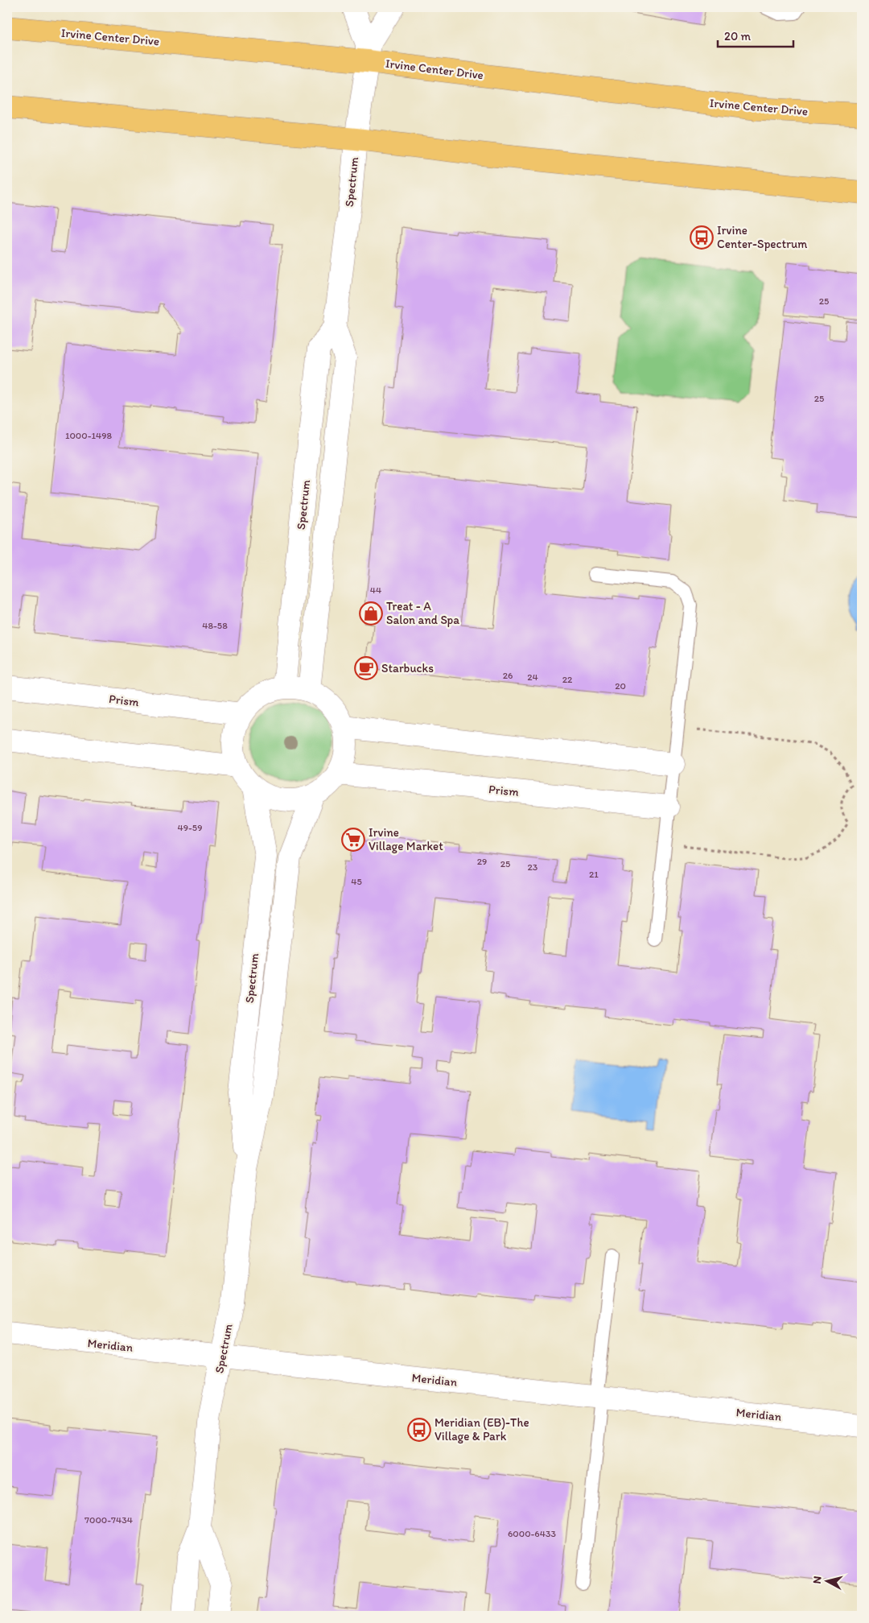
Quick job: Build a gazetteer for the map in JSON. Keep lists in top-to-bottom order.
{
  "streets": {
    "main road": ["Irvine Center Drive"],
    "street": ["Spectrum", "Prism", "Meridian"]
  },
  "crossings": [
    ["Irvine Center Drive", "Spectrum"],
    ["Spectrum", "Prism"],
    ["Spectrum", "Meridian"]
  ],
  "places": {
    "bus stop": ["Irvine Center-Spectrum", "Meridian (EB)-The Village & Park"],
    "shop": ["Treat - A Salon and Spa"],
    "cafe": ["Starbucks"],
    "supermarket": ["Irvine Village Market"]
  },
  "house_numbers": [
    "25",
    "25",
    "1000-1498",
    "44",
    "48-58",
    "26",
    "24",
    "22",
    "20",
    "49-59",
    "29",
    "25",
    "23",
    "21",
    "45",
    "7000-7434",
    "6000-6433"
  ],
  "scale_bar": "20 m",
  "north": "left"
}
